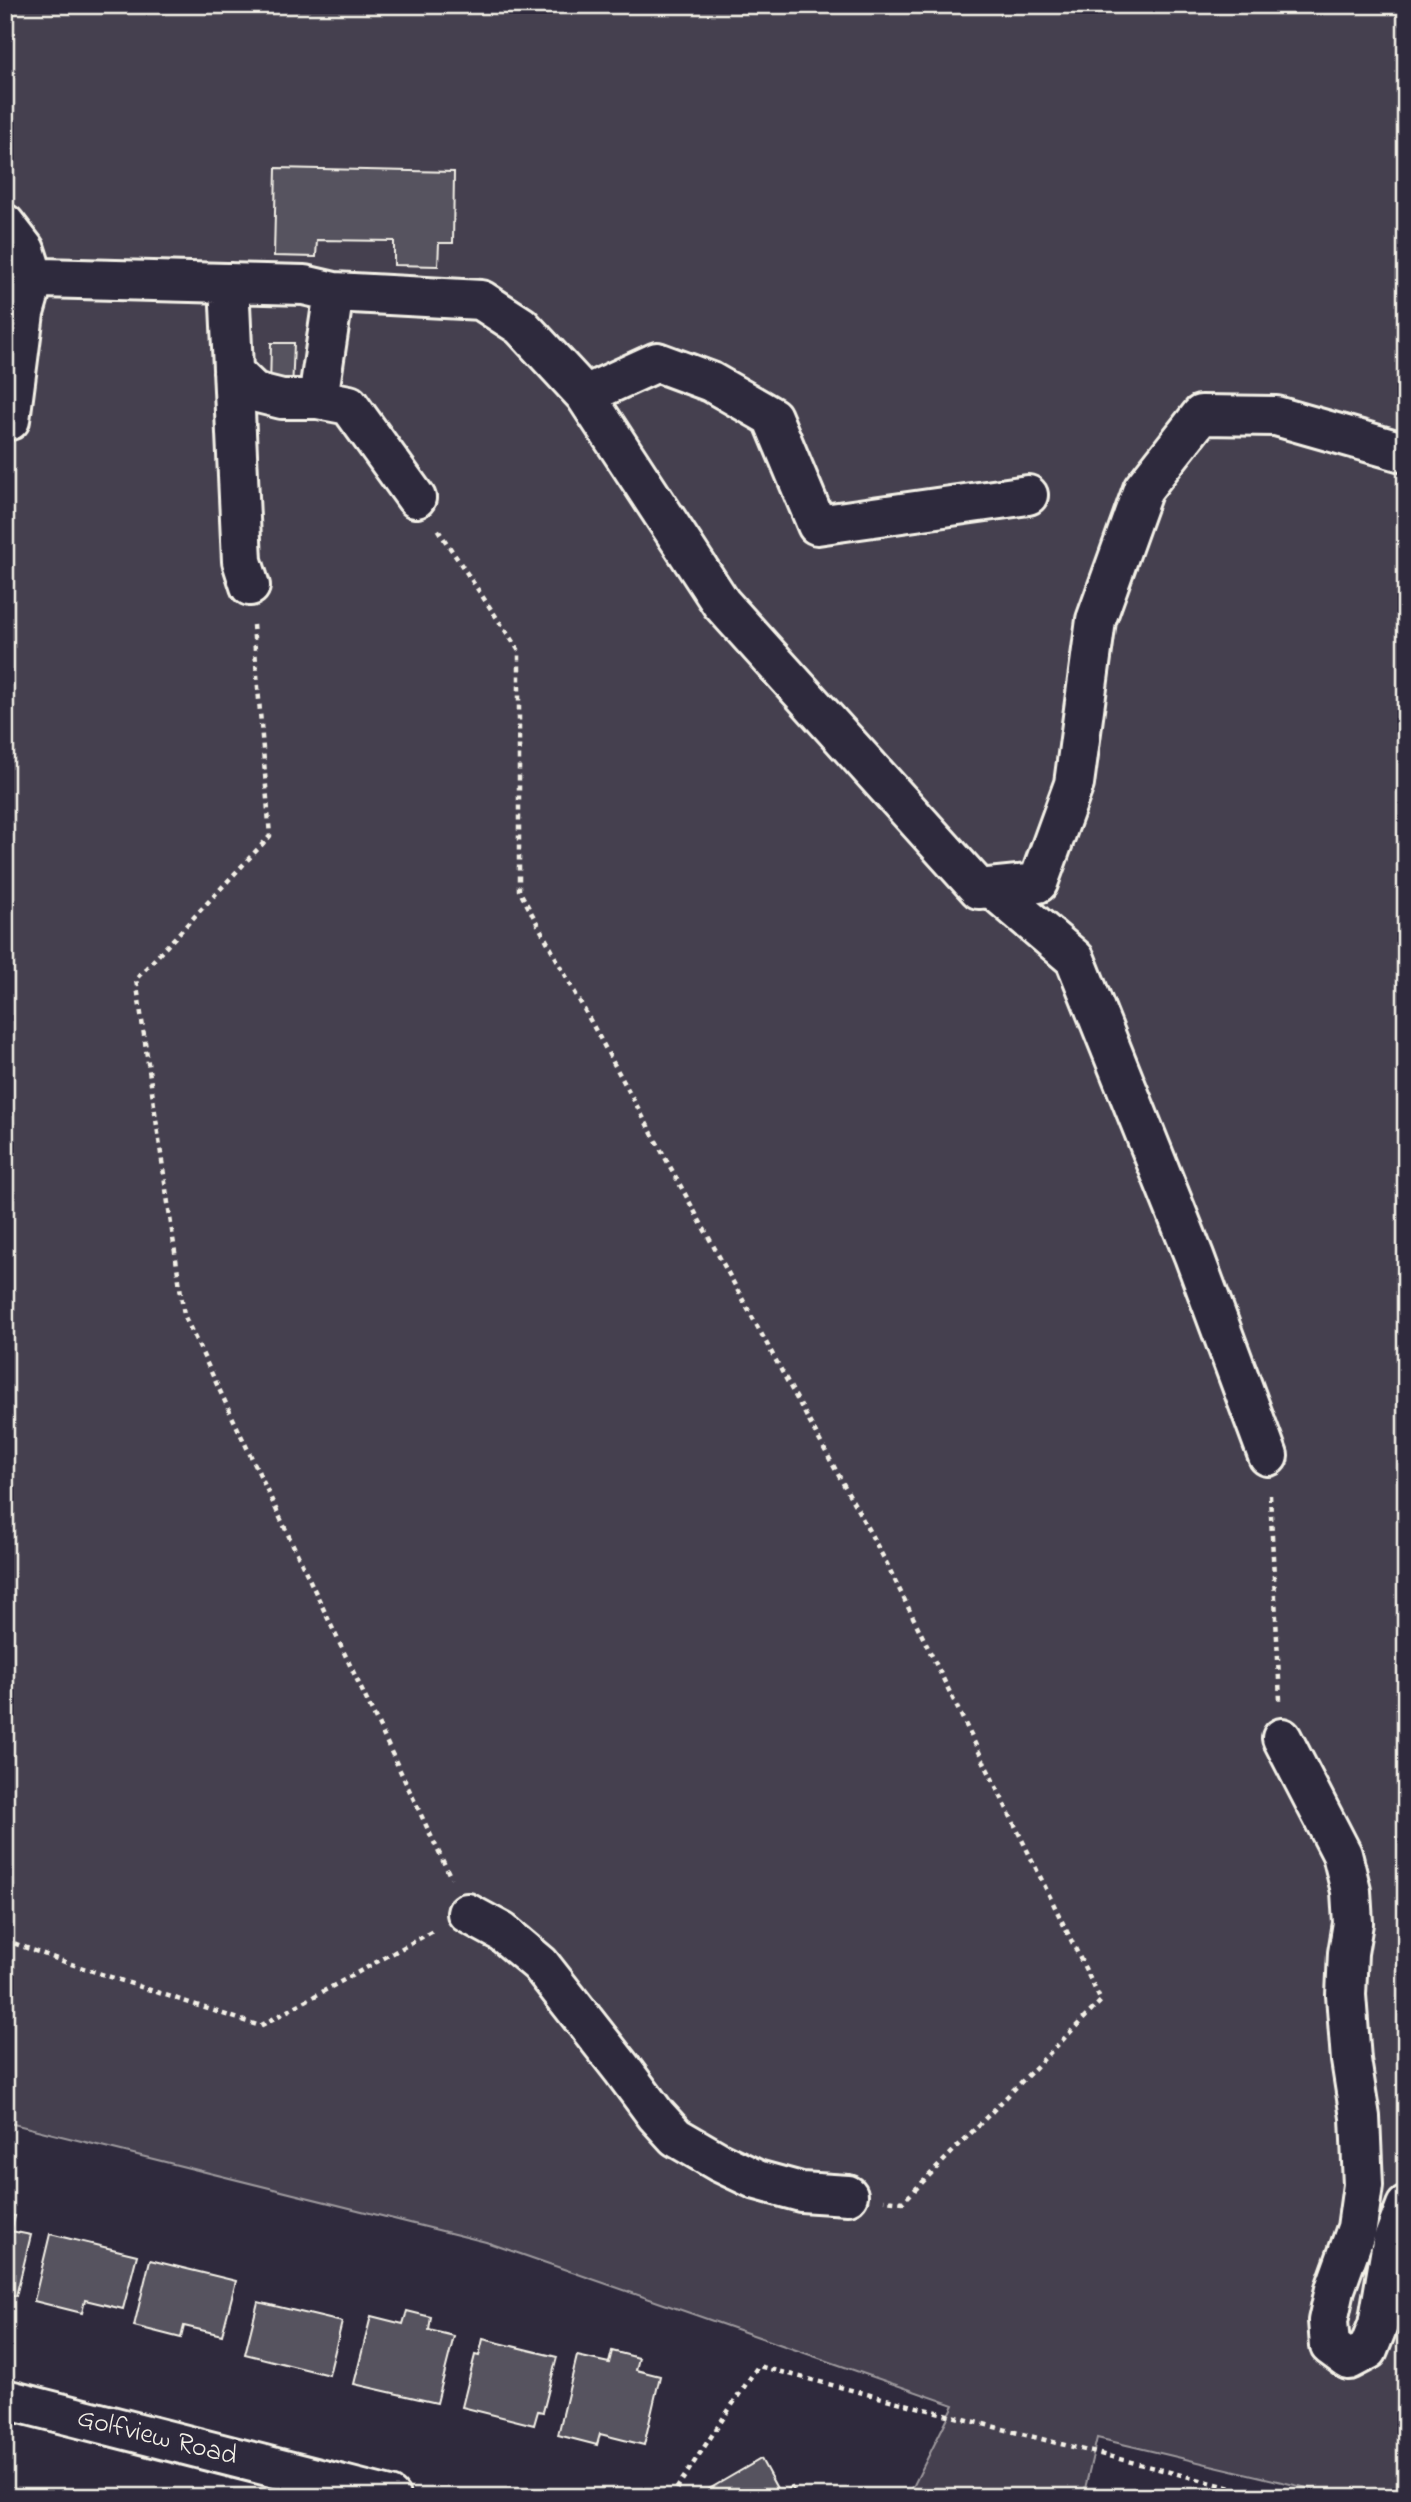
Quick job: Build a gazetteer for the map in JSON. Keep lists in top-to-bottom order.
{
  "streets": {
    "street": ["Golfview Road"]
  }
}
